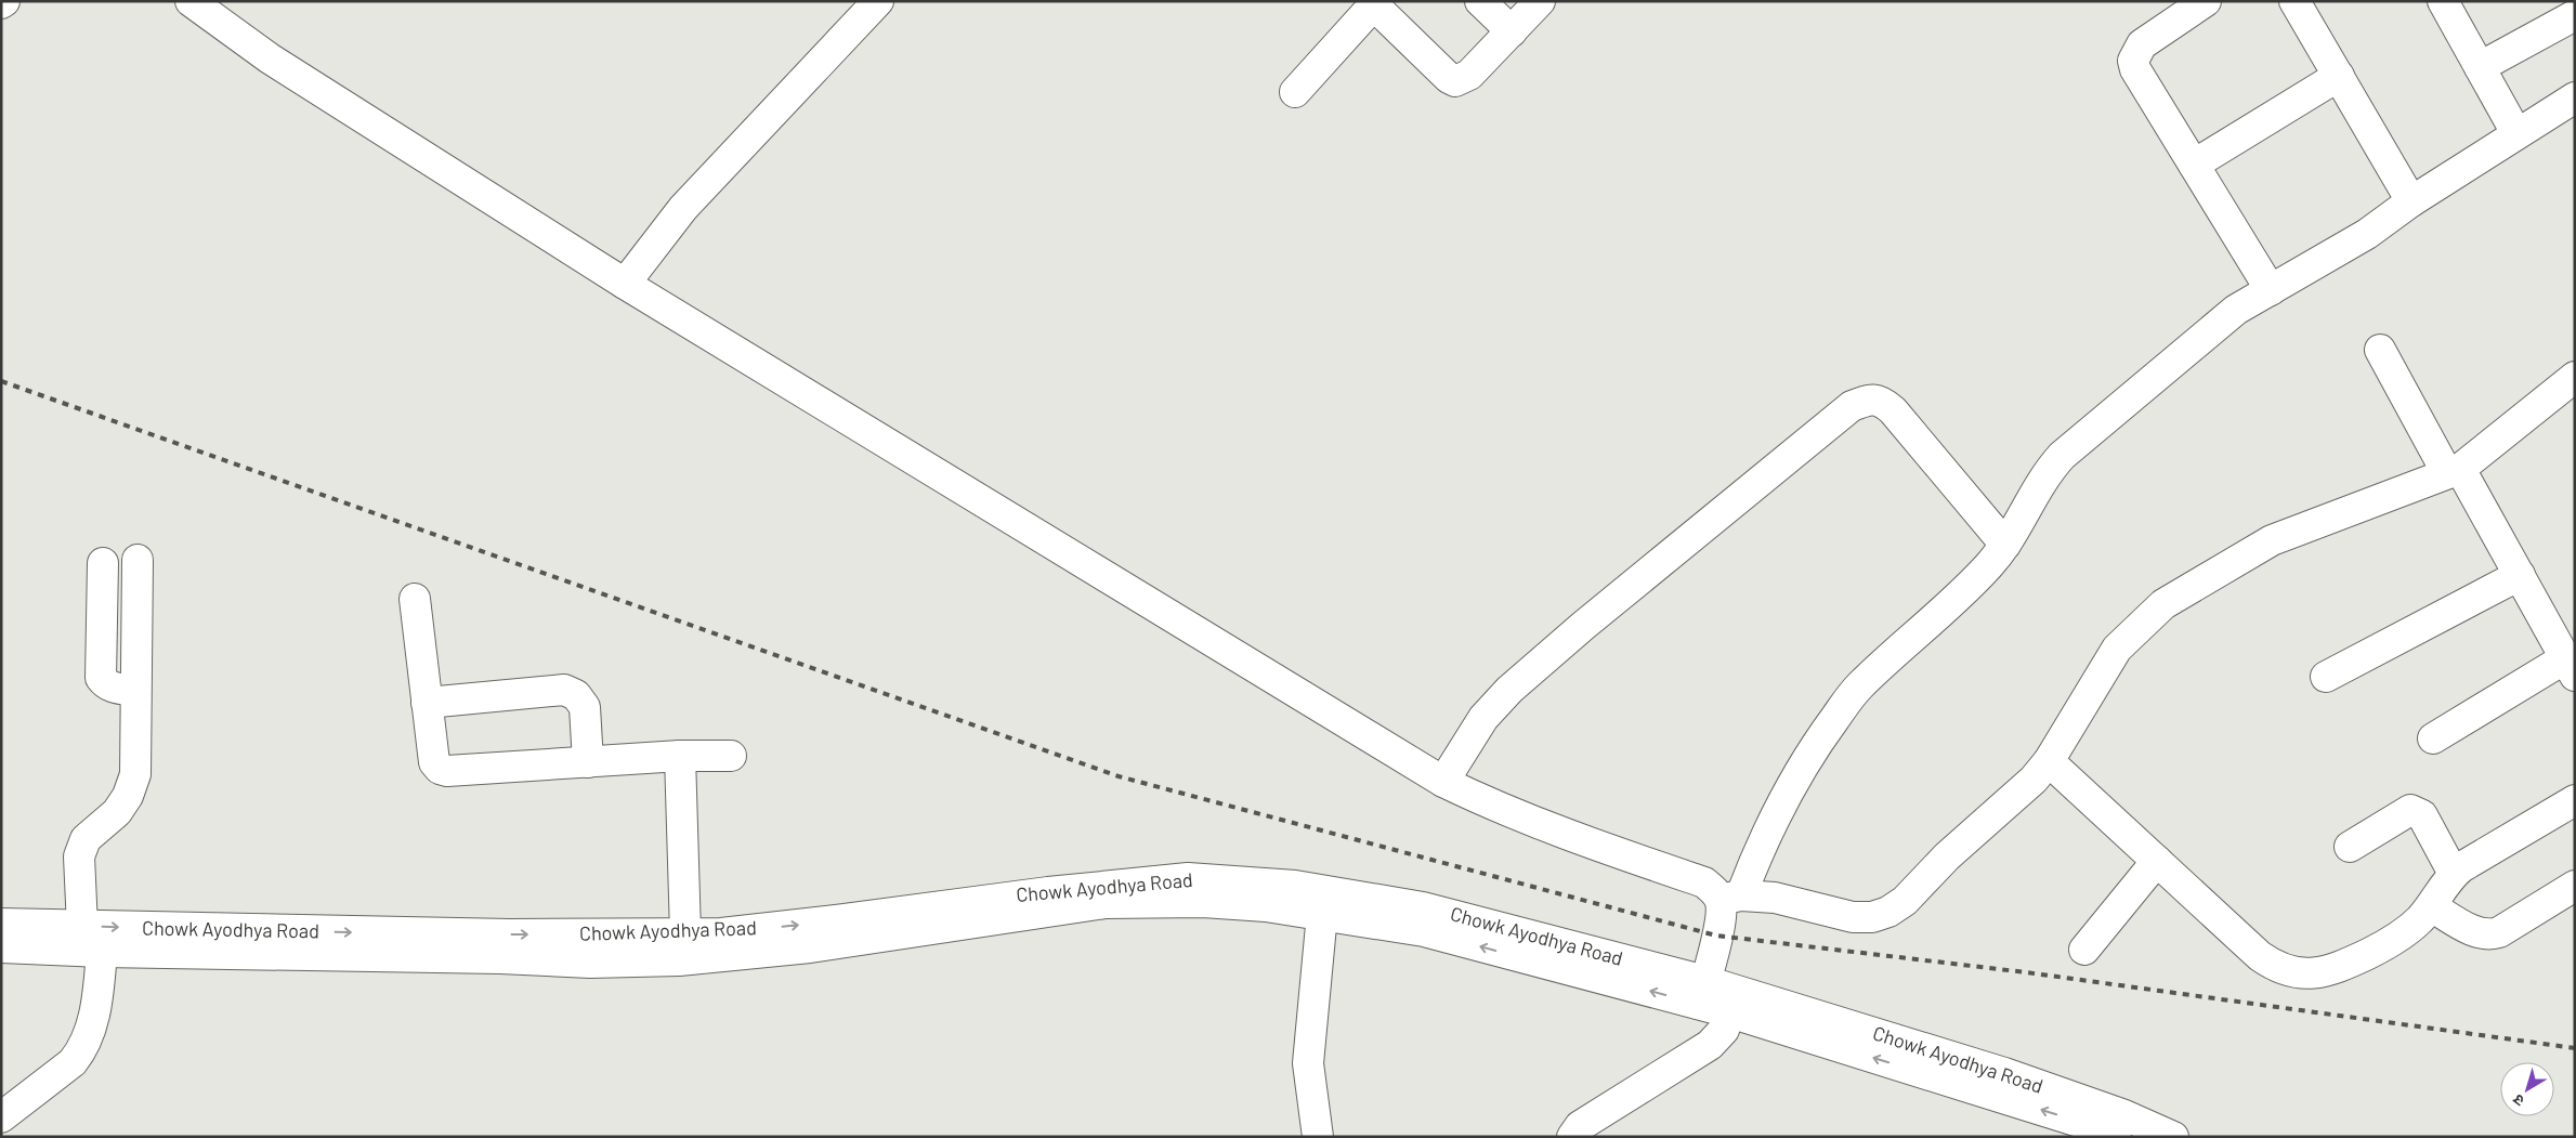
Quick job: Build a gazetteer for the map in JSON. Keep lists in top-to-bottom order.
{
  "streets": {
    "street": ["Chowk Ayodhya Road"]
  },
  "north": "bottom left"
}
